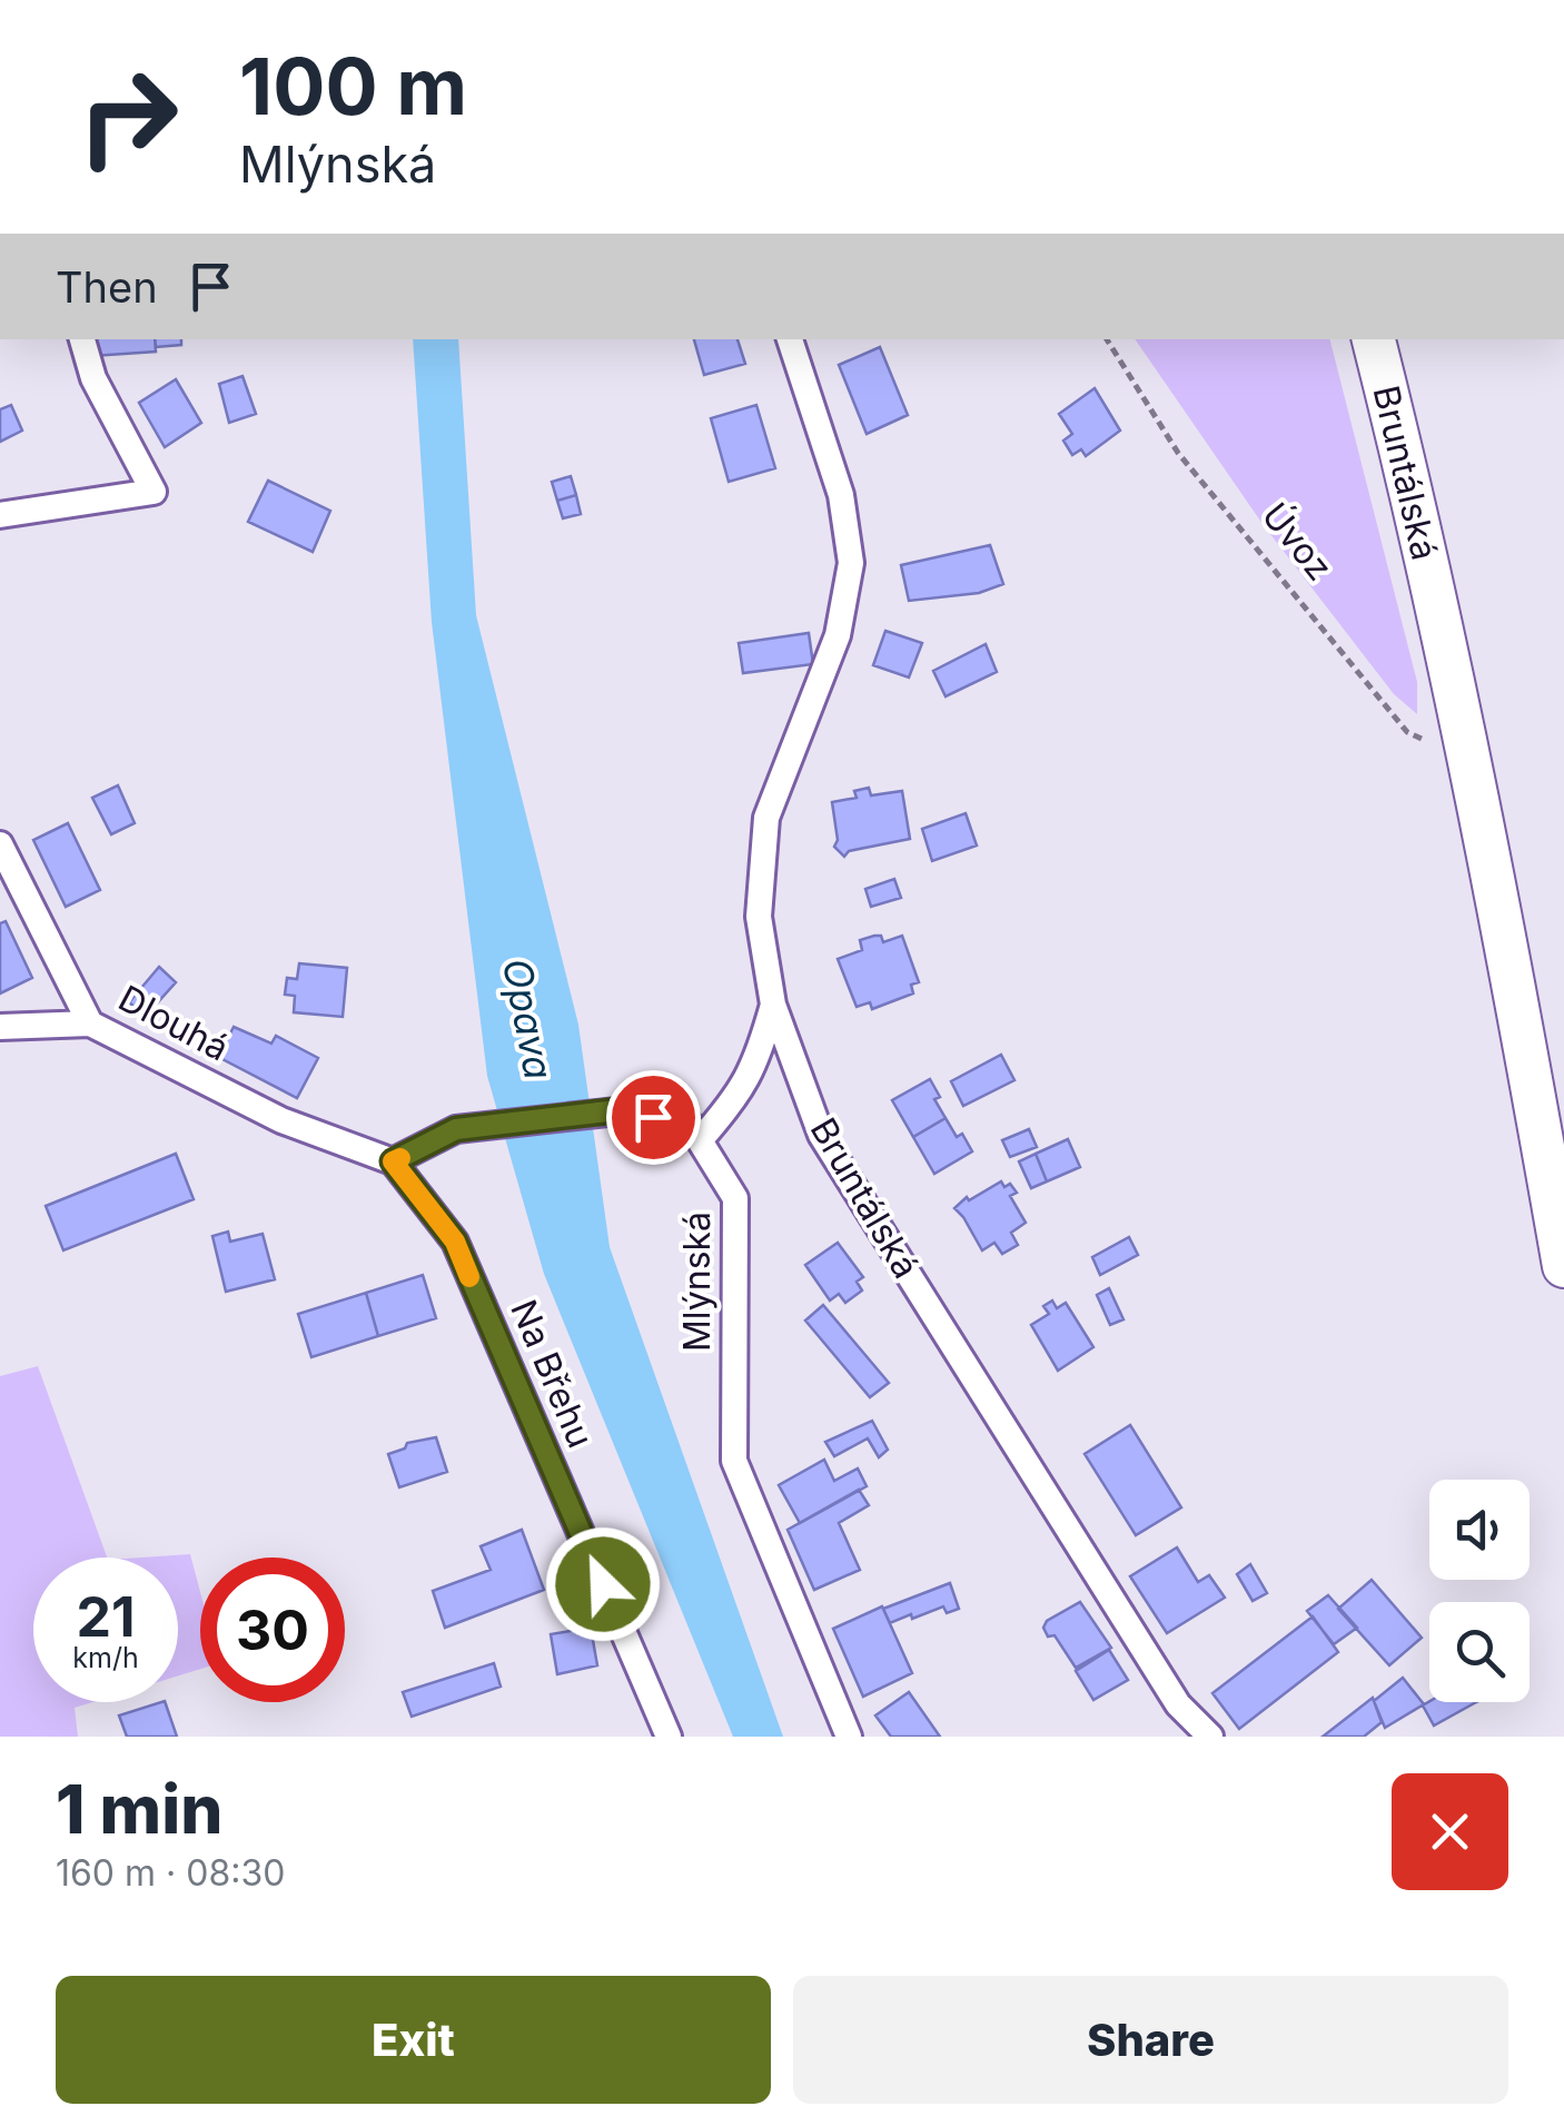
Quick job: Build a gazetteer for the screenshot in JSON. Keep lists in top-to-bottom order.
{
  "streets": {
    "main road": ["Bruntálská"],
    "street": ["Dlouhá", "Mlýnská", "Na Břehu"],
    "path": ["Úvoz"]
  },
  "crossings": [
    ["Bruntálská", "Úvoz"],
    ["Dlouhá", "Na Břehu"]
  ],
  "water": ["Opava"],
  "page": {
    "turn": ["100 m", "Mlýnská"],
    "then": "Then",
    "speed": "21 km/h",
    "limit": "30",
    "heading": ["1 min", "160 m · 08:30"],
    "buttons": ["Exit", "Share"]
  }
}
